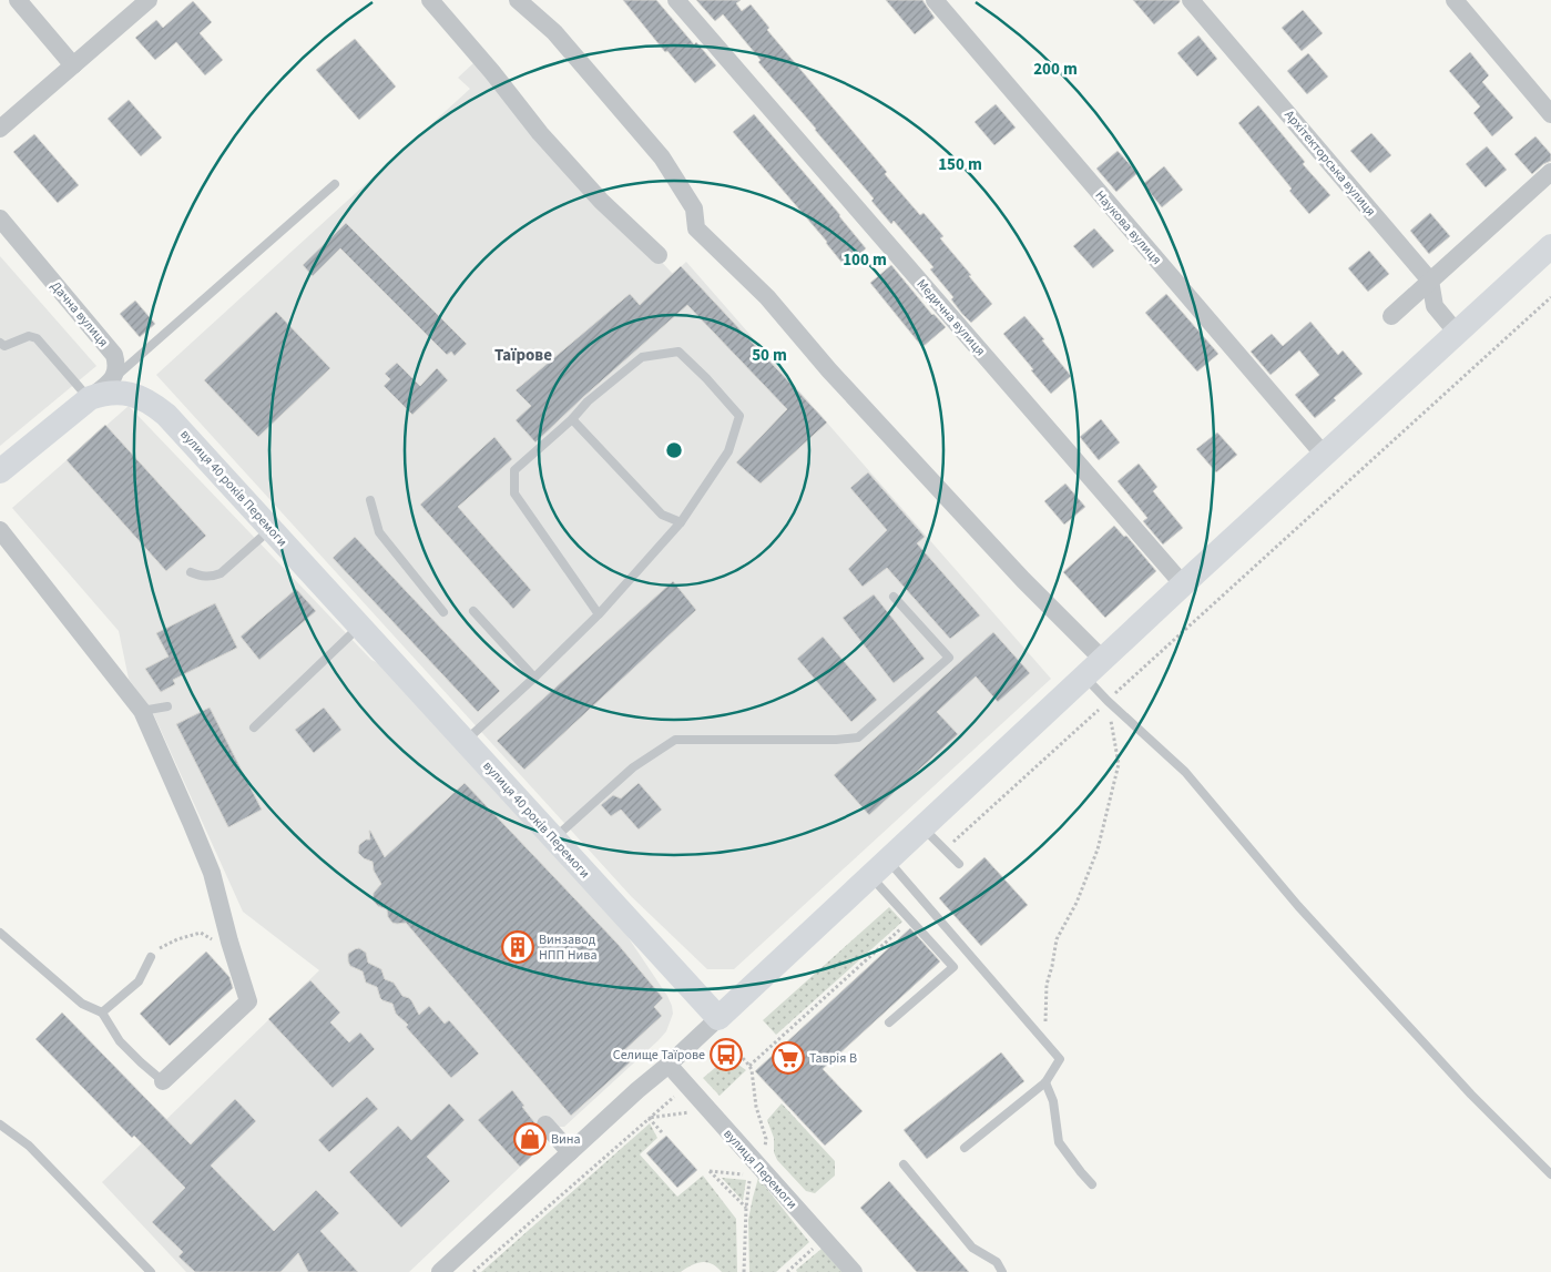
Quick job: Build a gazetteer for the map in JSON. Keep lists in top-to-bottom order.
{
  "streets": {
    "street": [
      "Архітекторська вулиця",
      "Наукова вулиця",
      "Дачна вулиця",
      "Медична вулиця",
      "вулиця 40 років Перемоги",
      "вулиця Перемоги"
    ]
  },
  "districts": ["Таїрове"],
  "places": {
    "building": ["Винзавод НПП Нива"],
    "bus stop": ["Селище Таїрове"],
    "supermarket": ["Таврія В"],
    "shop": ["Вина"]
  },
  "rings": [
    "200 m",
    "150 m",
    "100 m",
    "50 m"
  ]
}
